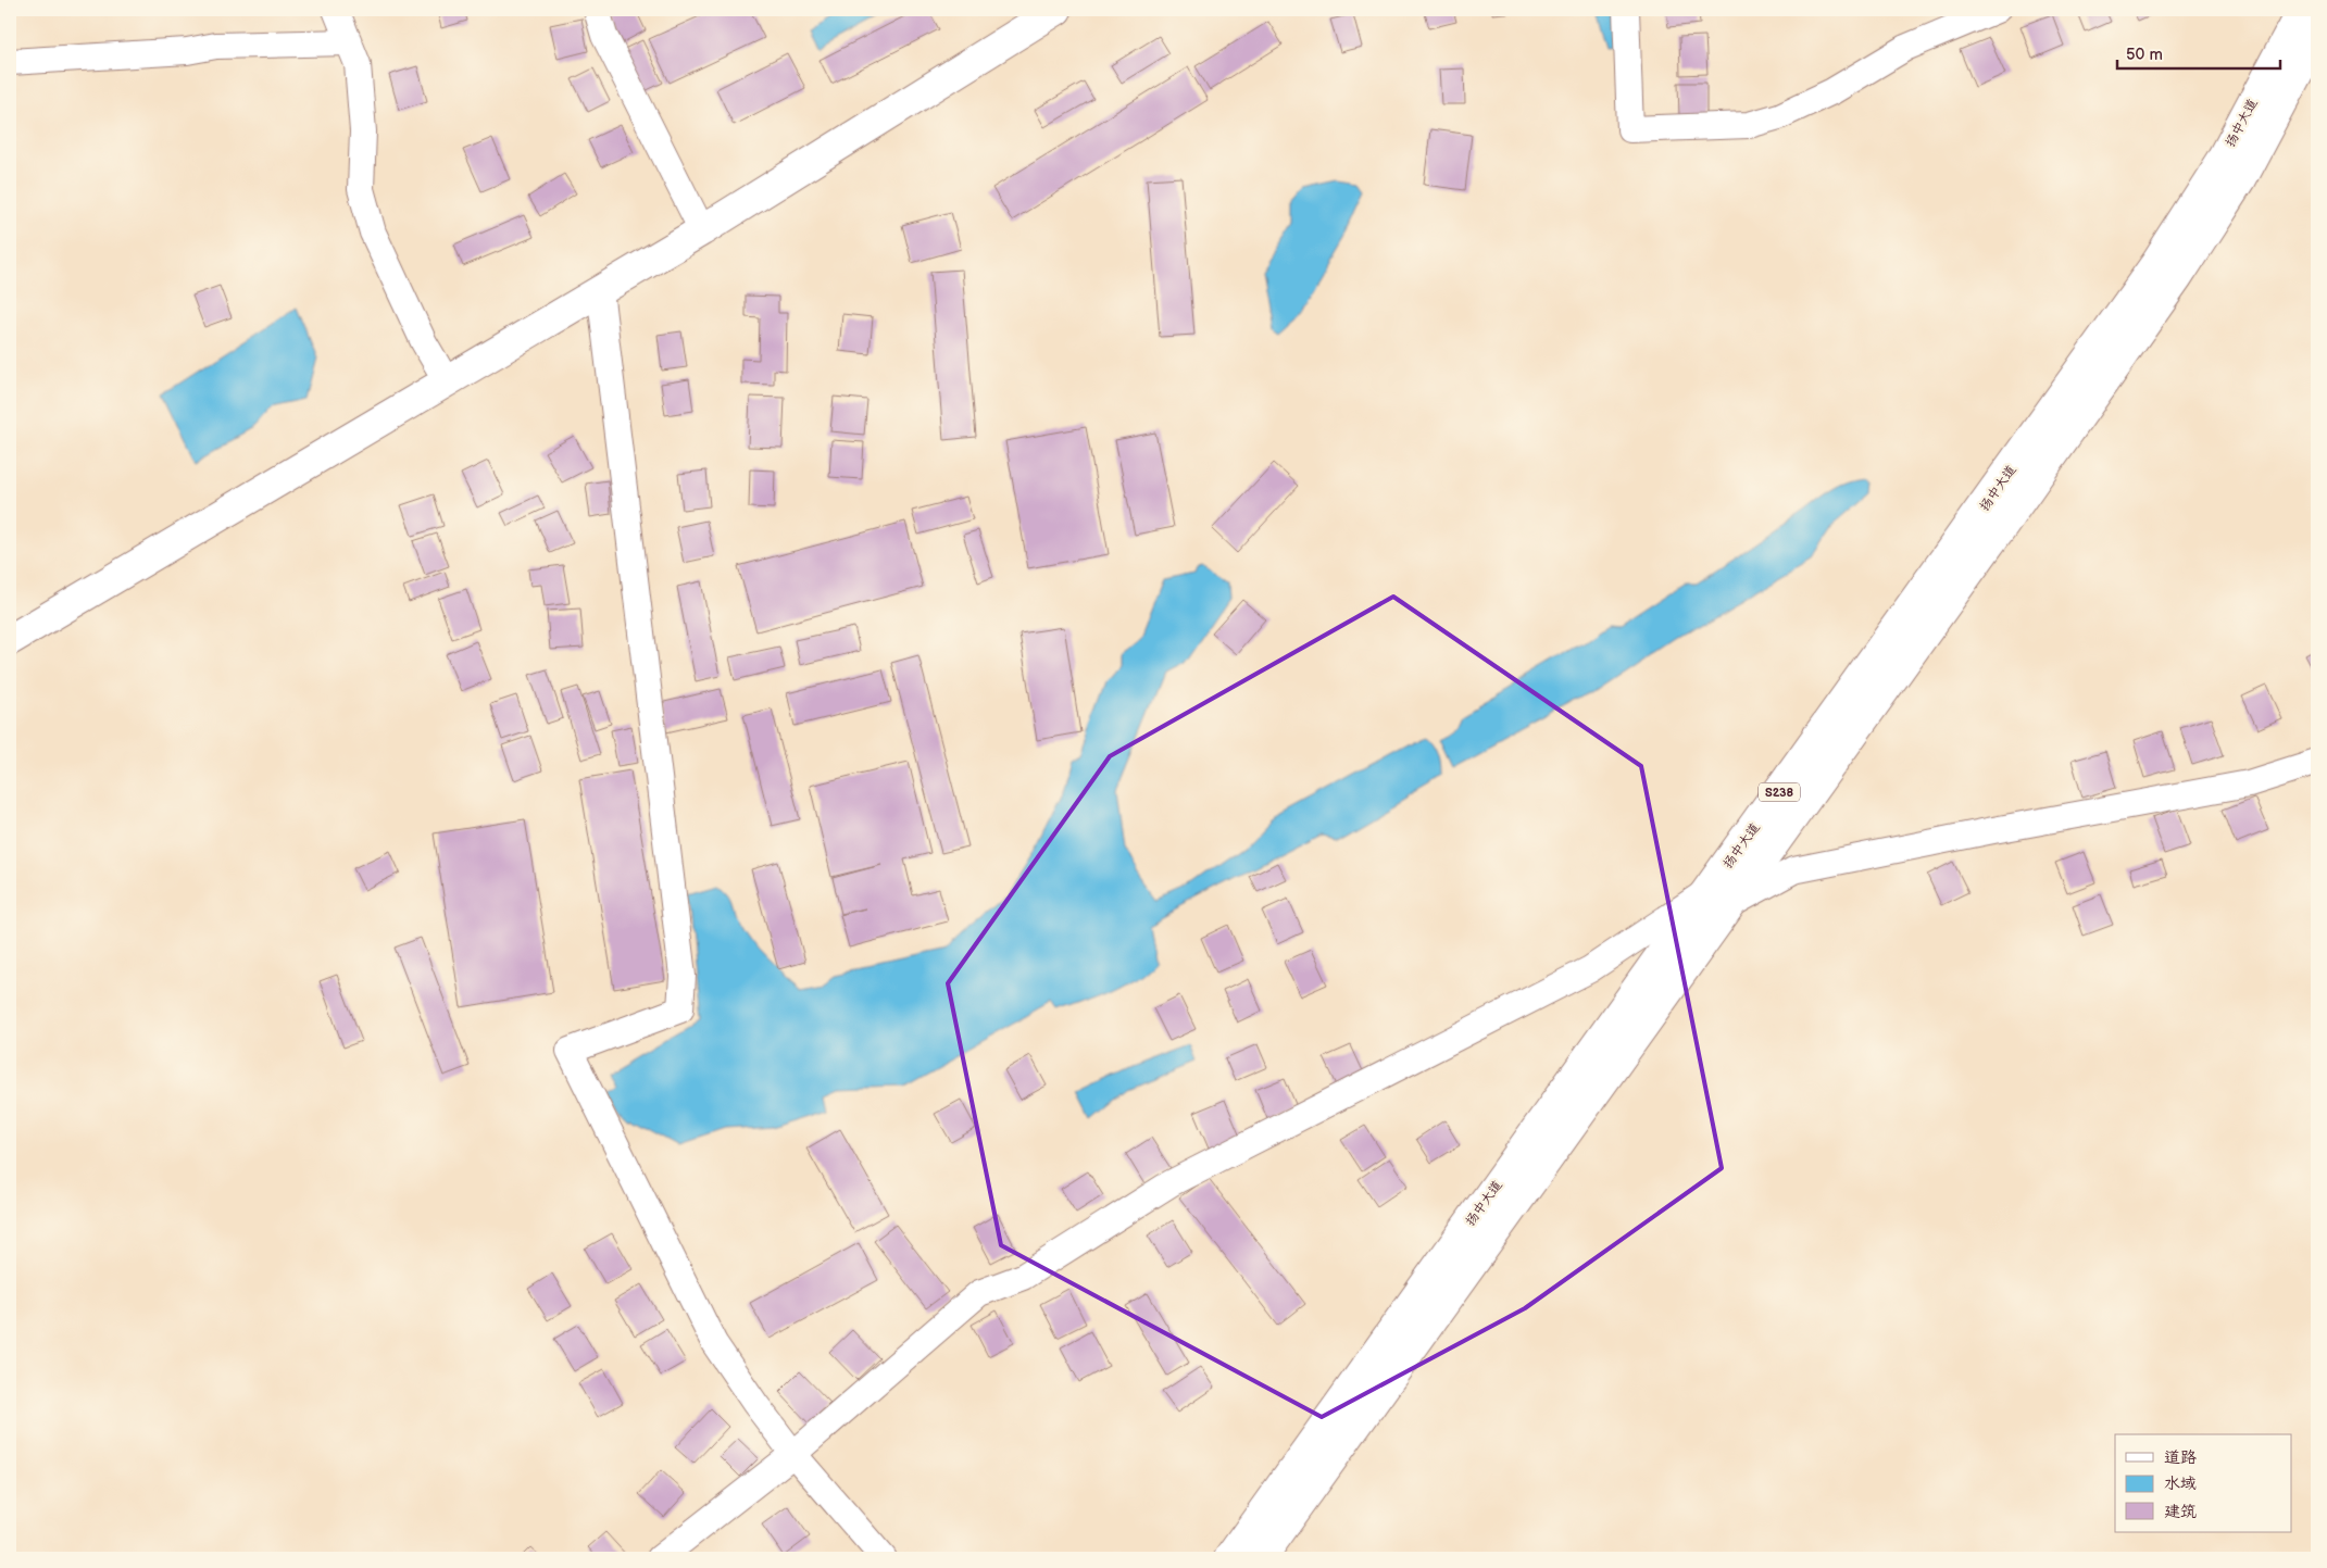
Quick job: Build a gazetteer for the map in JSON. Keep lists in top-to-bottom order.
{
  "streets": {
    "main road": ["扬中大道", "S238"]
  },
  "legend": ["道路", "水域", "建筑"],
  "scale_bar": "50 m"
}
